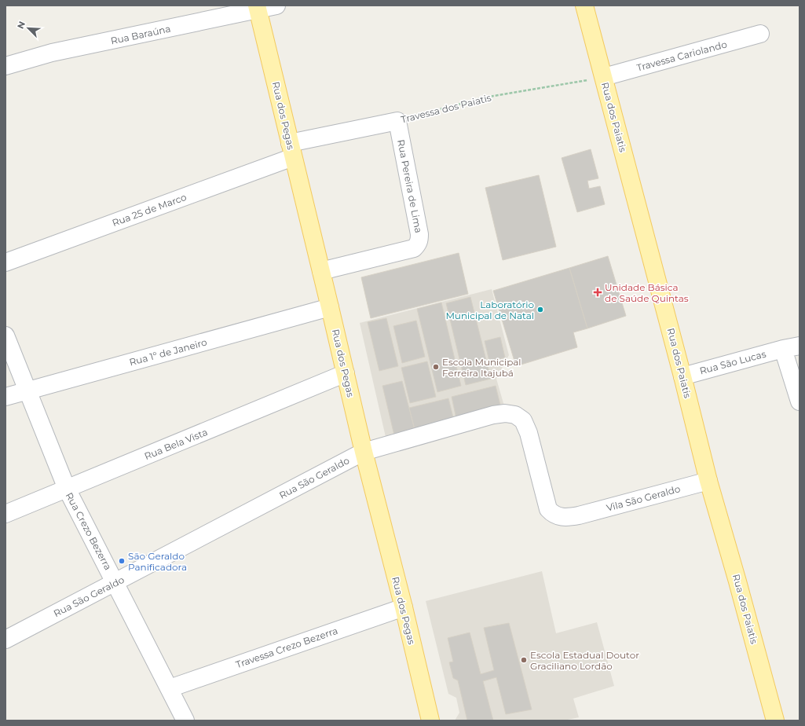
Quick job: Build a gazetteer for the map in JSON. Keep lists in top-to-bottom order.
{
  "streets": {
    "main road": ["Rua dos Pegas", "Rua dos Paiatis"],
    "street": [
      "Rua Baraúna",
      "Travessa Cariolando",
      "Travessa dos Paiatis",
      "Rua Pereira de Lima",
      "Rua 25 de Marco",
      "Rua 1º de Janeiro",
      "Rua São Lucas",
      "Rua Bela Vista",
      "Rua São Geraldo",
      "Vila São Geraldo",
      "Rua Crezo Bezerra",
      "Travessa Crezo Bezerra"
    ]
  },
  "crossings": [
    ["Rua Baraúna", "Rua dos Pegas"],
    ["Travessa Cariolando", "Travessa dos Paiatis"],
    ["Travessa Cariolando", "Rua dos Paiatis"],
    ["Travessa dos Paiatis", "Rua dos Pegas"],
    ["Travessa dos Paiatis", "Rua dos Paiatis"],
    ["Travessa dos Paiatis", "Rua Pereira de Lima"],
    ["Travessa dos Paiatis", "Rua 25 de Marco"],
    ["Rua dos Pegas", "Rua Pereira de Lima"],
    ["Rua dos Pegas", "Rua 25 de Marco"],
    ["Rua dos Pegas", "Rua 1º de Janeiro"],
    ["Rua dos Pegas", "Rua Bela Vista"],
    ["Rua dos Pegas", "Rua São Geraldo"],
    ["Rua dos Pegas", "Travessa Crezo Bezerra"],
    ["Rua dos Paiatis", "Rua São Lucas"],
    ["Rua dos Paiatis", "Vila São Geraldo"],
    ["Rua 1º de Janeiro", "Rua Crezo Bezerra"],
    ["Rua Bela Vista", "Rua Crezo Bezerra"],
    ["Rua São Geraldo", "Vila São Geraldo"],
    ["Rua São Geraldo", "Rua Crezo Bezerra"],
    ["Rua Crezo Bezerra", "Travessa Crezo Bezerra"]
  ],
  "places": {
    "health": ["Unidade Básica de Saúde Quintas"],
    "other": [
      "Laboratório Municipal de Natal",
      "Escola Municipal Ferreira Itajubá",
      "São Geraldo Panificadora",
      "Escola Estadual Doutor Graciliano Lordão"
    ]
  },
  "north": "top left"
}
